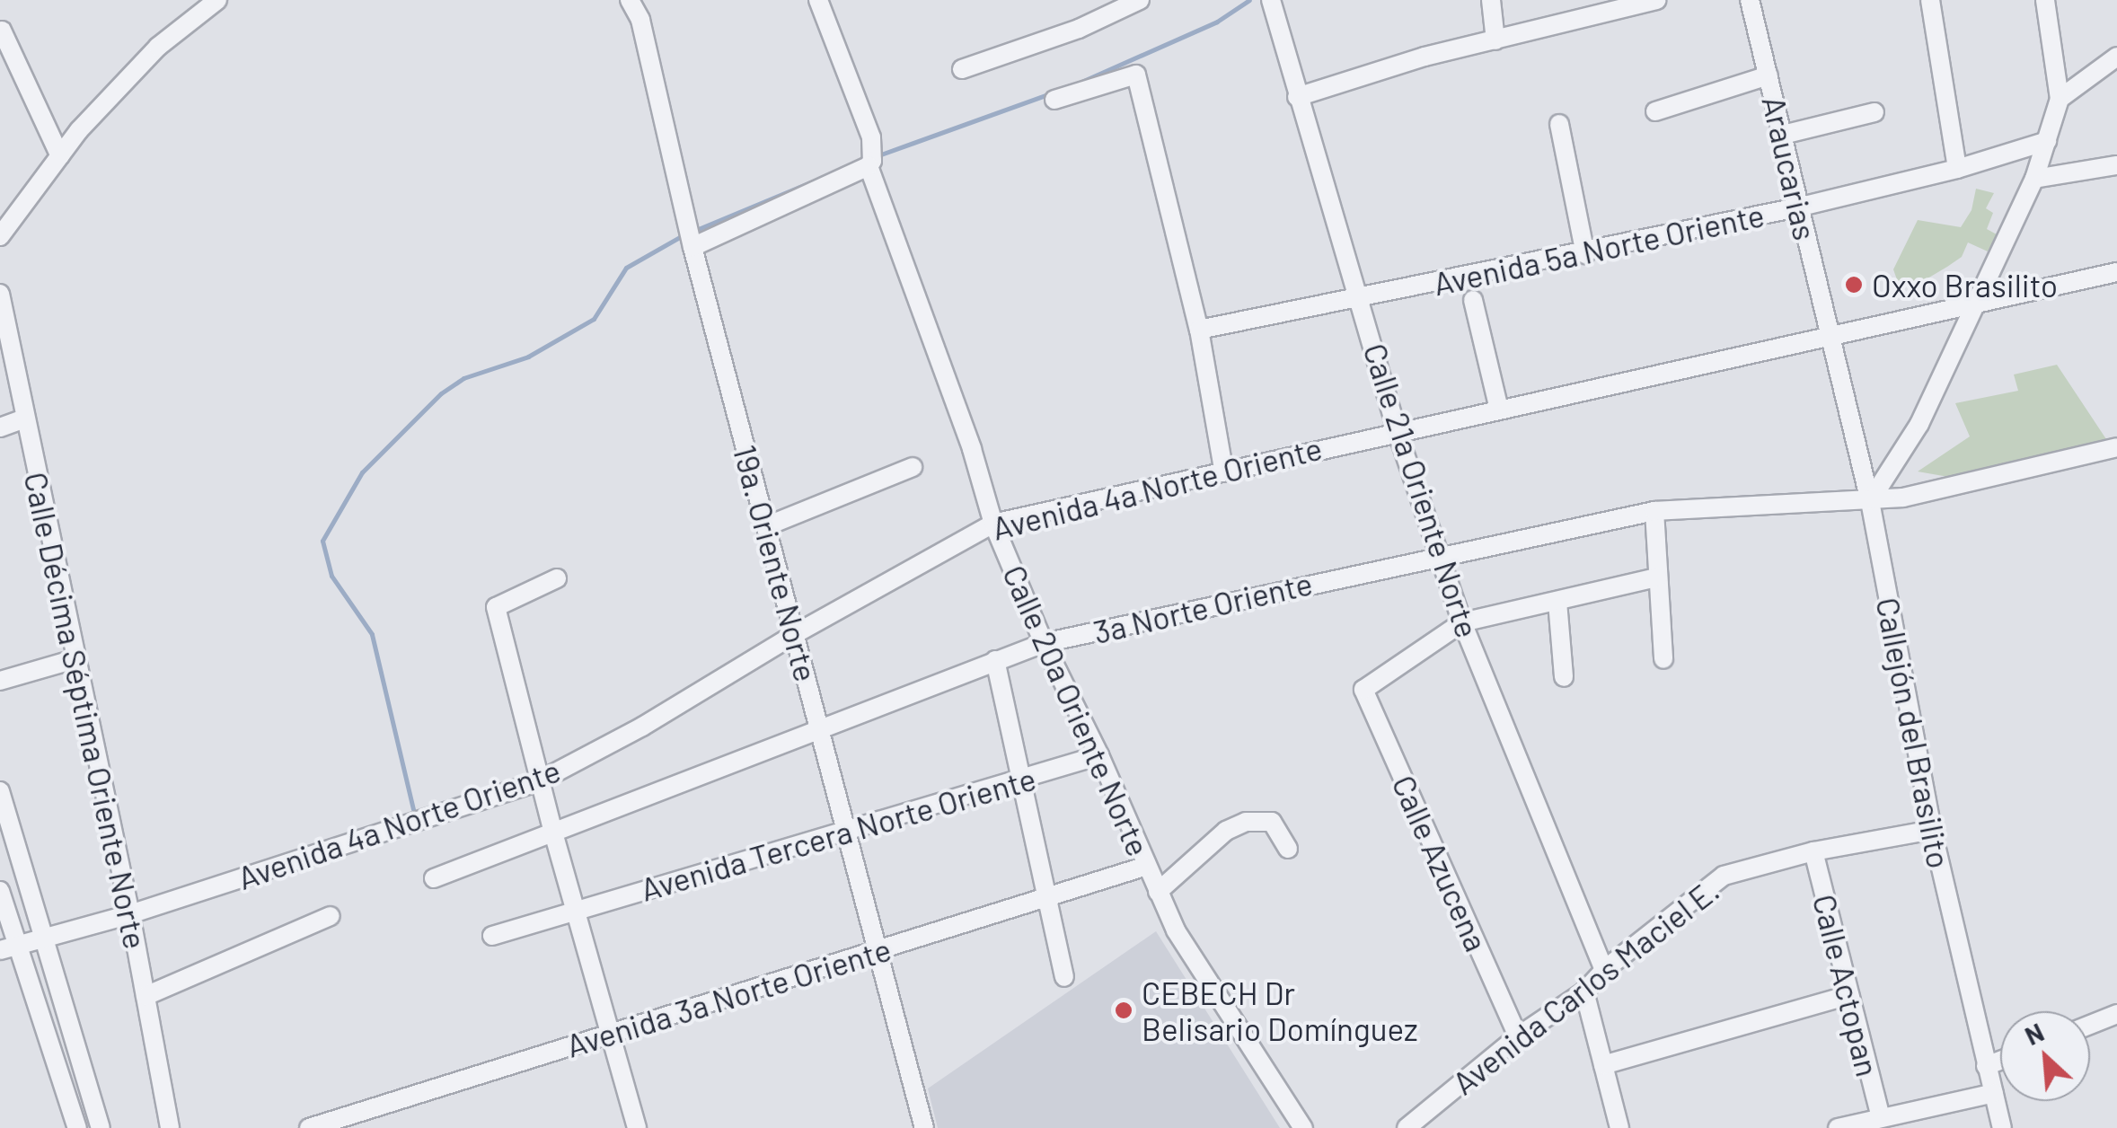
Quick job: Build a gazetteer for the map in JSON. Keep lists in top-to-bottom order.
{
  "streets": {
    "street": [
      "Araucarias",
      "Avenida 5a Norte Oriente",
      "Avenida 4a Norte Oriente",
      "Calle 21a Oriente Norte",
      "19a. Oriente Norte",
      "3a Norte Oriente",
      "Calle Décima Séptima Oriente Norte",
      "Calle 20a Oriente Norte",
      "Callejón del Brasilito",
      "Avenida Tercera Norte Oriente",
      "Calle Azucena",
      "Calle Actopan",
      "Avenida Carlos Maciel E.",
      "Avenida 3a Norte Oriente"
    ]
  },
  "crossings": [
    ["Araucarias", "Avenida 5a Norte Oriente"],
    ["Araucarias", "Avenida 4a Norte Oriente"],
    ["Araucarias", "Callejón del Brasilito"],
    ["Avenida 5a Norte Oriente", "Calle 21a Oriente Norte"],
    ["Avenida 4a Norte Oriente", "Calle 21a Oriente Norte"],
    ["Avenida 4a Norte Oriente", "19a. Oriente Norte"],
    ["Avenida 4a Norte Oriente", "Calle Décima Séptima Oriente Norte"],
    ["Avenida 4a Norte Oriente", "Calle 20a Oriente Norte"],
    ["Avenida 4a Norte Oriente", "Callejón del Brasilito"],
    ["Calle 21a Oriente Norte", "3a Norte Oriente"],
    ["Calle 21a Oriente Norte", "Calle Azucena"],
    ["Calle 21a Oriente Norte", "Avenida Carlos Maciel E."],
    ["19a. Oriente Norte", "3a Norte Oriente"],
    ["19a. Oriente Norte", "Avenida Tercera Norte Oriente"],
    ["19a. Oriente Norte", "Avenida 3a Norte Oriente"],
    ["3a Norte Oriente", "Calle 20a Oriente Norte"],
    ["Calle 20a Oriente Norte", "Avenida Tercera Norte Oriente"],
    ["Calle 20a Oriente Norte", "Avenida 3a Norte Oriente"],
    ["Callejón del Brasilito", "Avenida Carlos Maciel E."],
    ["Calle Azucena", "Avenida Carlos Maciel E."],
    ["Calle Actopan", "Avenida Carlos Maciel E."]
  ],
  "places": ["Oxxo Brasilito", "CEBECH Dr Belisario Domínguez"],
  "north": "top left"
}
